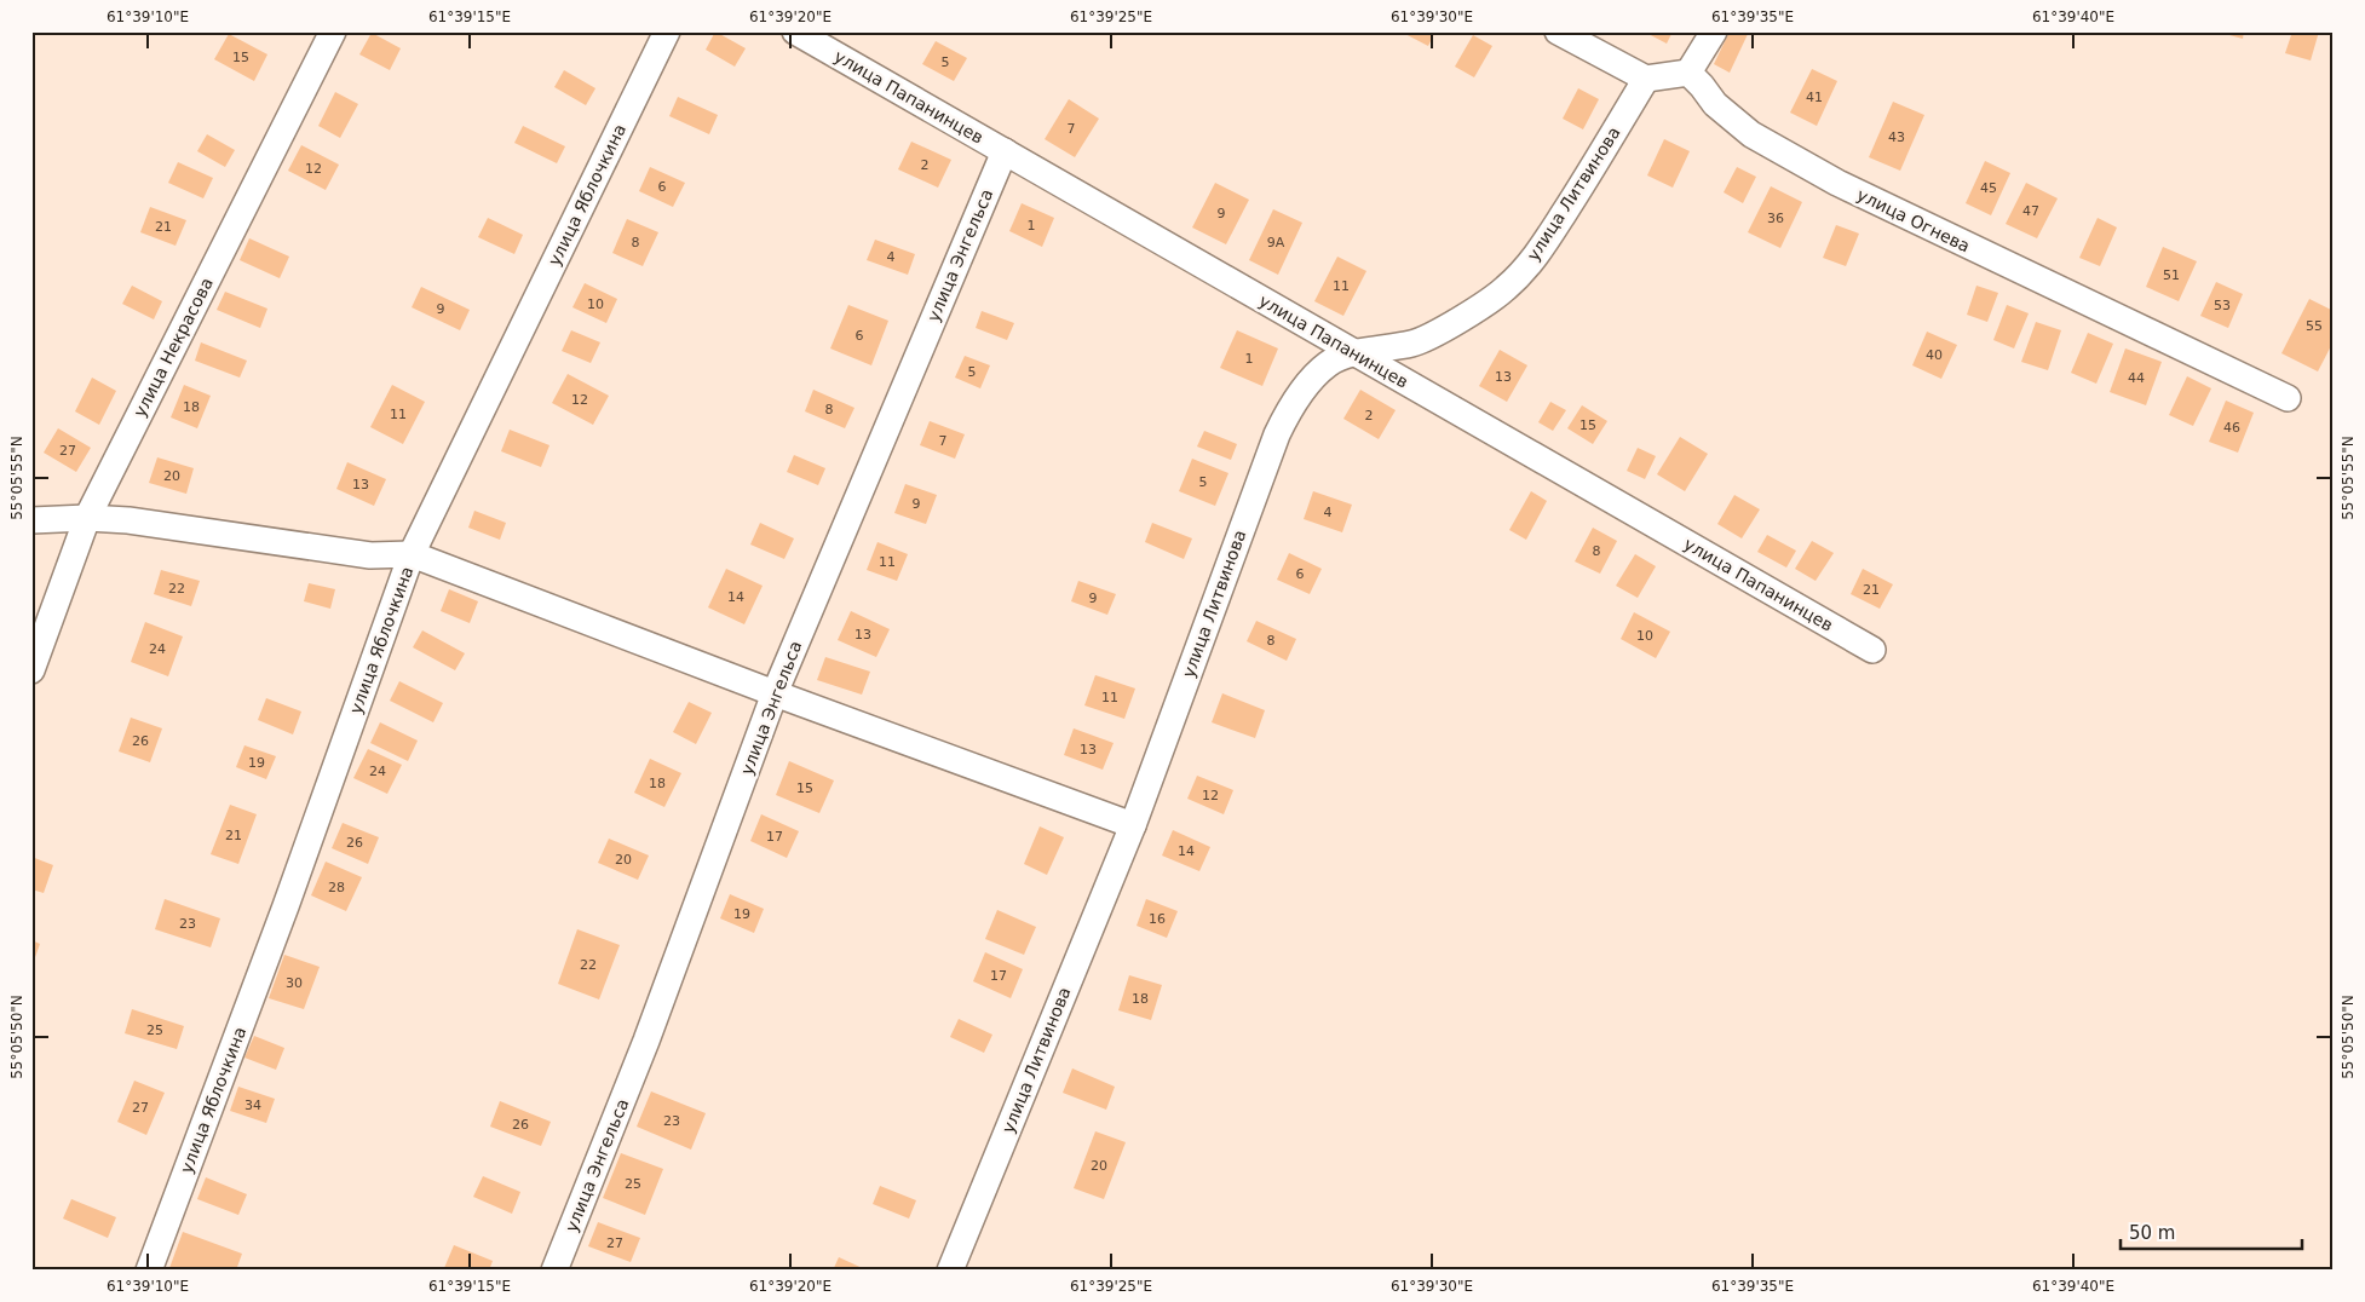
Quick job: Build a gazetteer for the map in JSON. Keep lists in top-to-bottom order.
{
  "streets": {
    "street": [
      "улица Папанинцев",
      "улица Литвинова",
      "улица Яблочкина",
      "улица Огнева",
      "улица Энгельса",
      "улица Некрасова"
    ]
  },
  "crossings": [
    ["улица Папанинцев", "улица Литвинова"],
    ["улица Папанинцев", "улица Энгельса"]
  ],
  "house_numbers": [
    "15",
    "5",
    "41",
    "7",
    "43",
    "2",
    "12",
    "6",
    "45",
    "47",
    "9",
    "36",
    "1",
    "21",
    "8",
    "9А",
    "4",
    "51",
    "11",
    "10",
    "53",
    "9",
    "55",
    "6",
    "40",
    "1",
    "5",
    "13",
    "44",
    "12",
    "18",
    "8",
    "11",
    "2",
    "15",
    "46",
    "7",
    "27",
    "20",
    "5",
    "13",
    "9",
    "4",
    "8",
    "11",
    "6",
    "22",
    "21",
    "14",
    "9",
    "13",
    "10",
    "8",
    "24",
    "11",
    "26",
    "13",
    "19",
    "24",
    "18",
    "15",
    "12",
    "21",
    "17",
    "26",
    "14",
    "20",
    "28",
    "19",
    "16",
    "23",
    "22",
    "17",
    "30",
    "18",
    "25",
    "34",
    "27",
    "23",
    "26",
    "20",
    "25",
    "27"
  ],
  "scale_bar": "50 m",
  "coordinates": [
    "61°39'10\"E",
    "61°39'15\"E",
    "61°39'20\"E",
    "61°39'25\"E",
    "61°39'30\"E",
    "61°39'35\"E",
    "61°39'40\"E",
    "55°05'55\"N",
    "55°05'50\"N"
  ]
}
